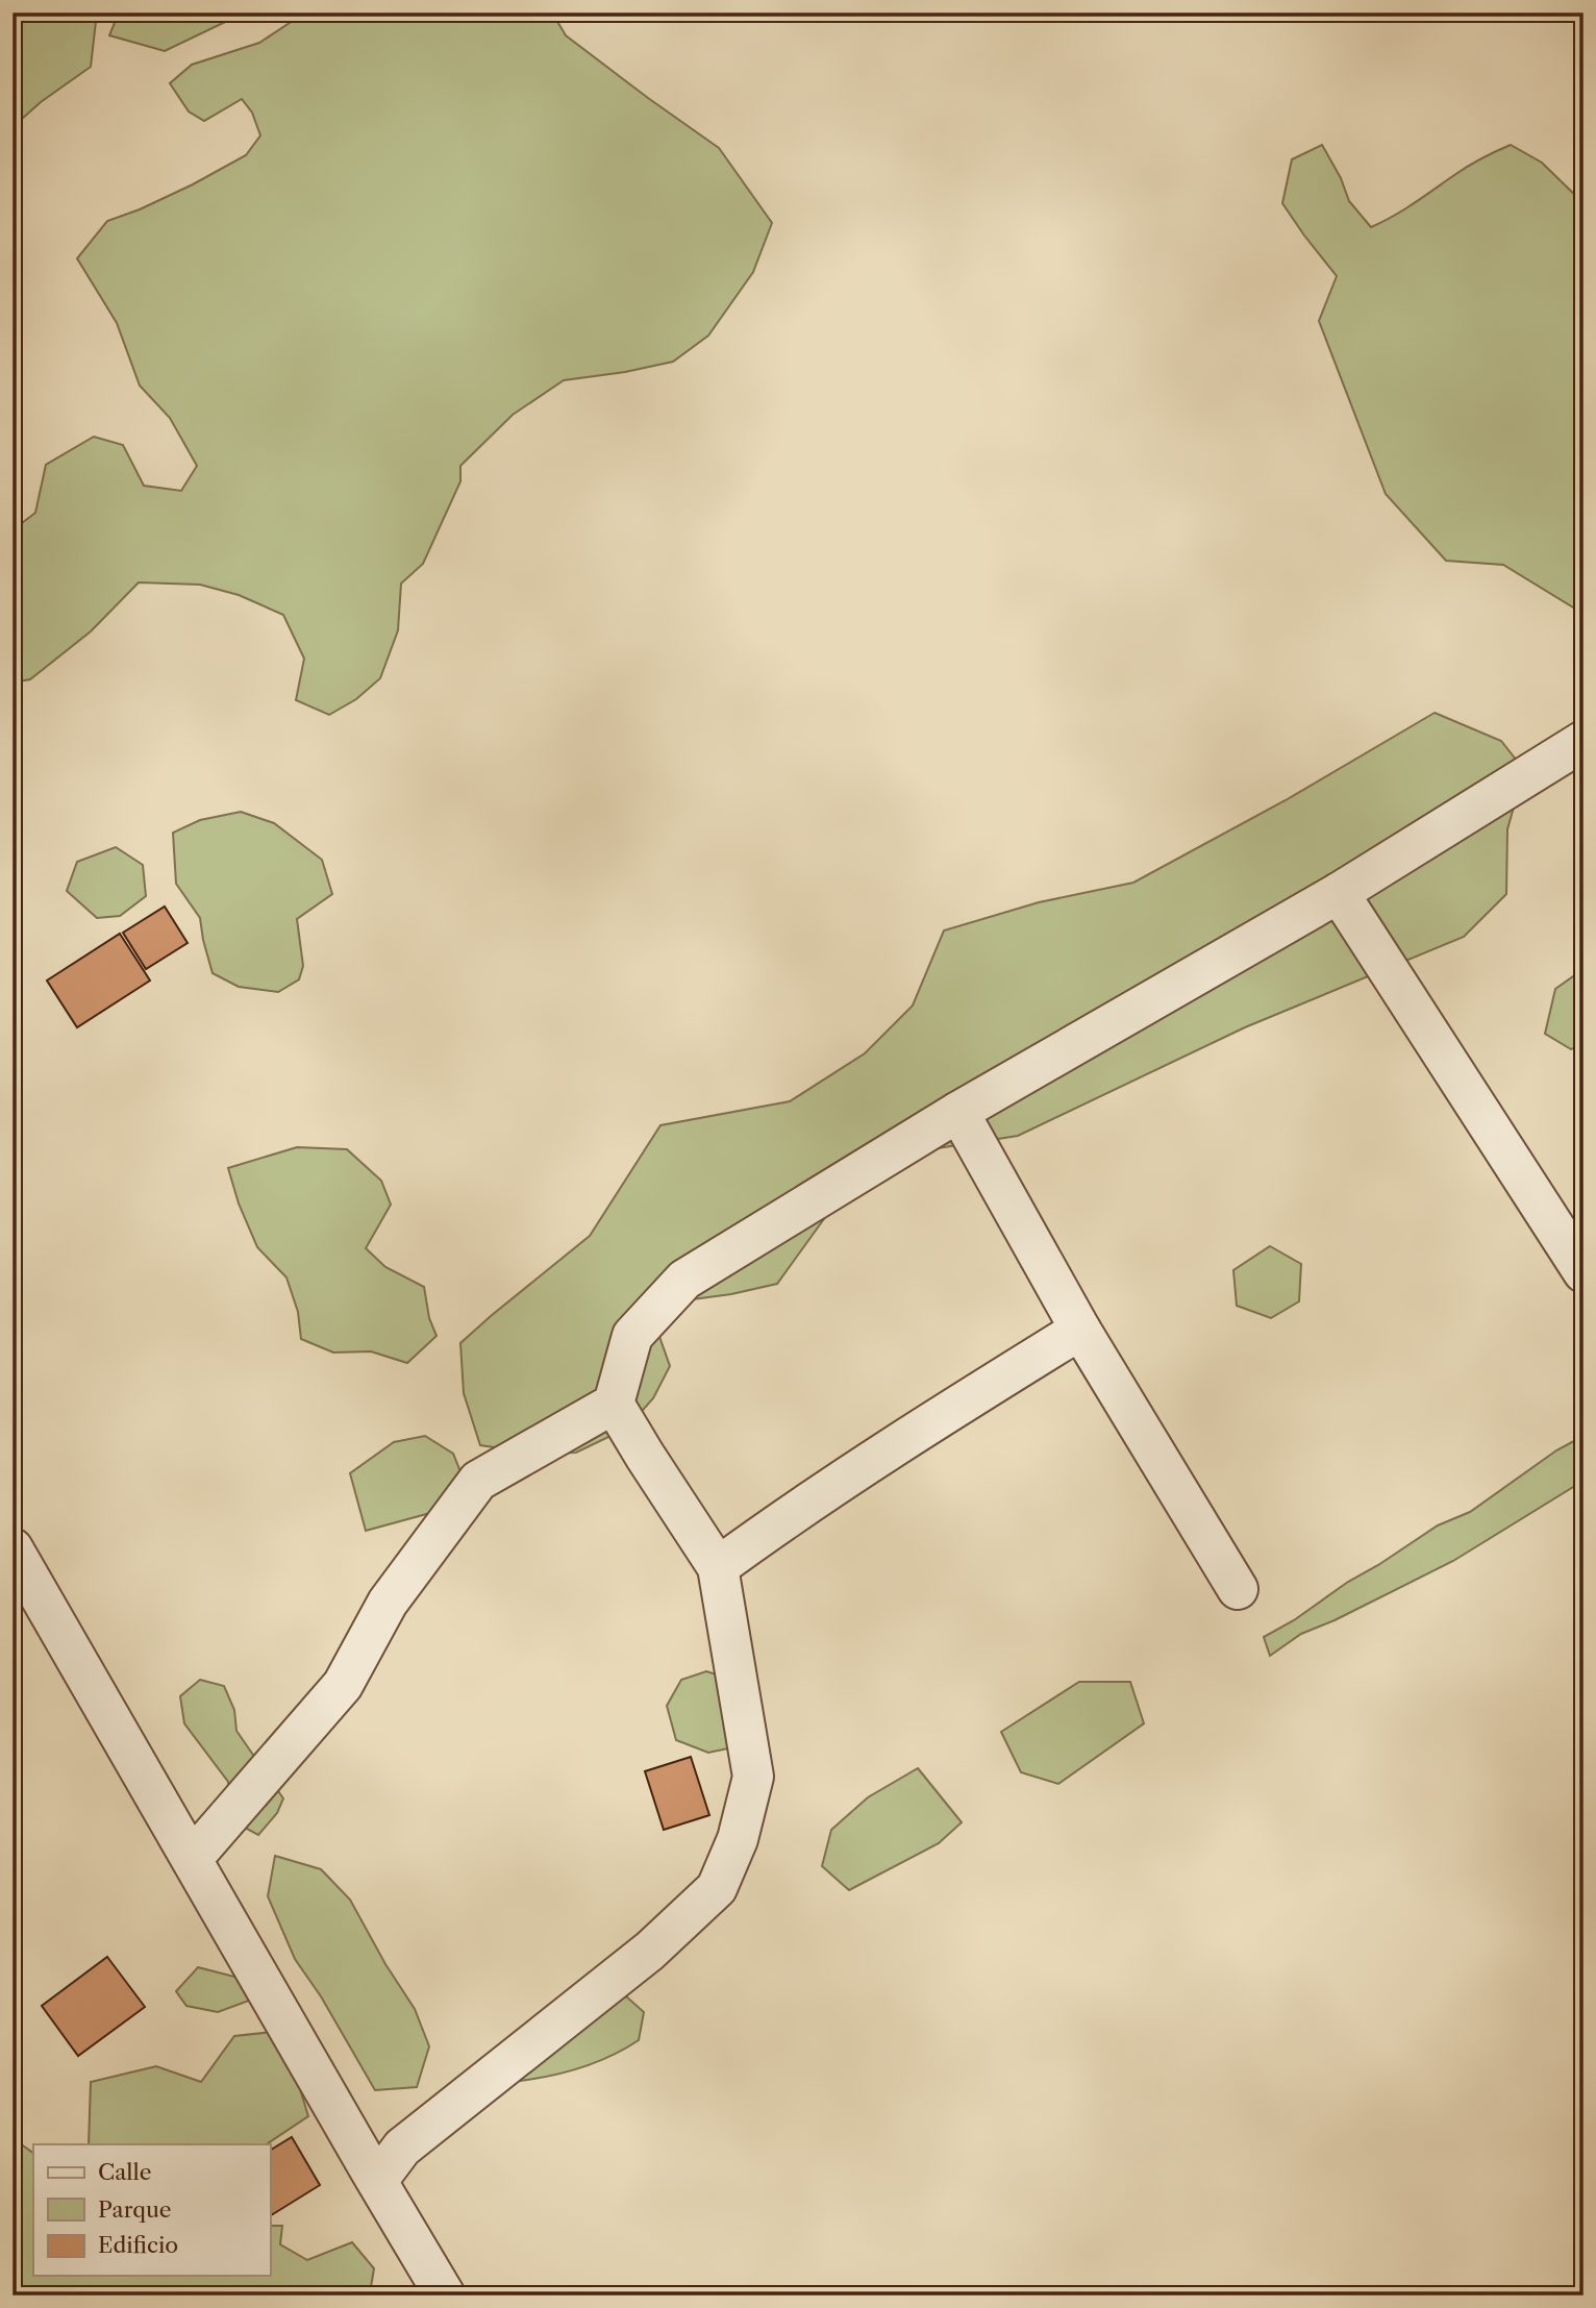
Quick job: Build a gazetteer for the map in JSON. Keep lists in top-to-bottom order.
{
  "legend": ["Calle", "Parque", "Edificio"]
}
